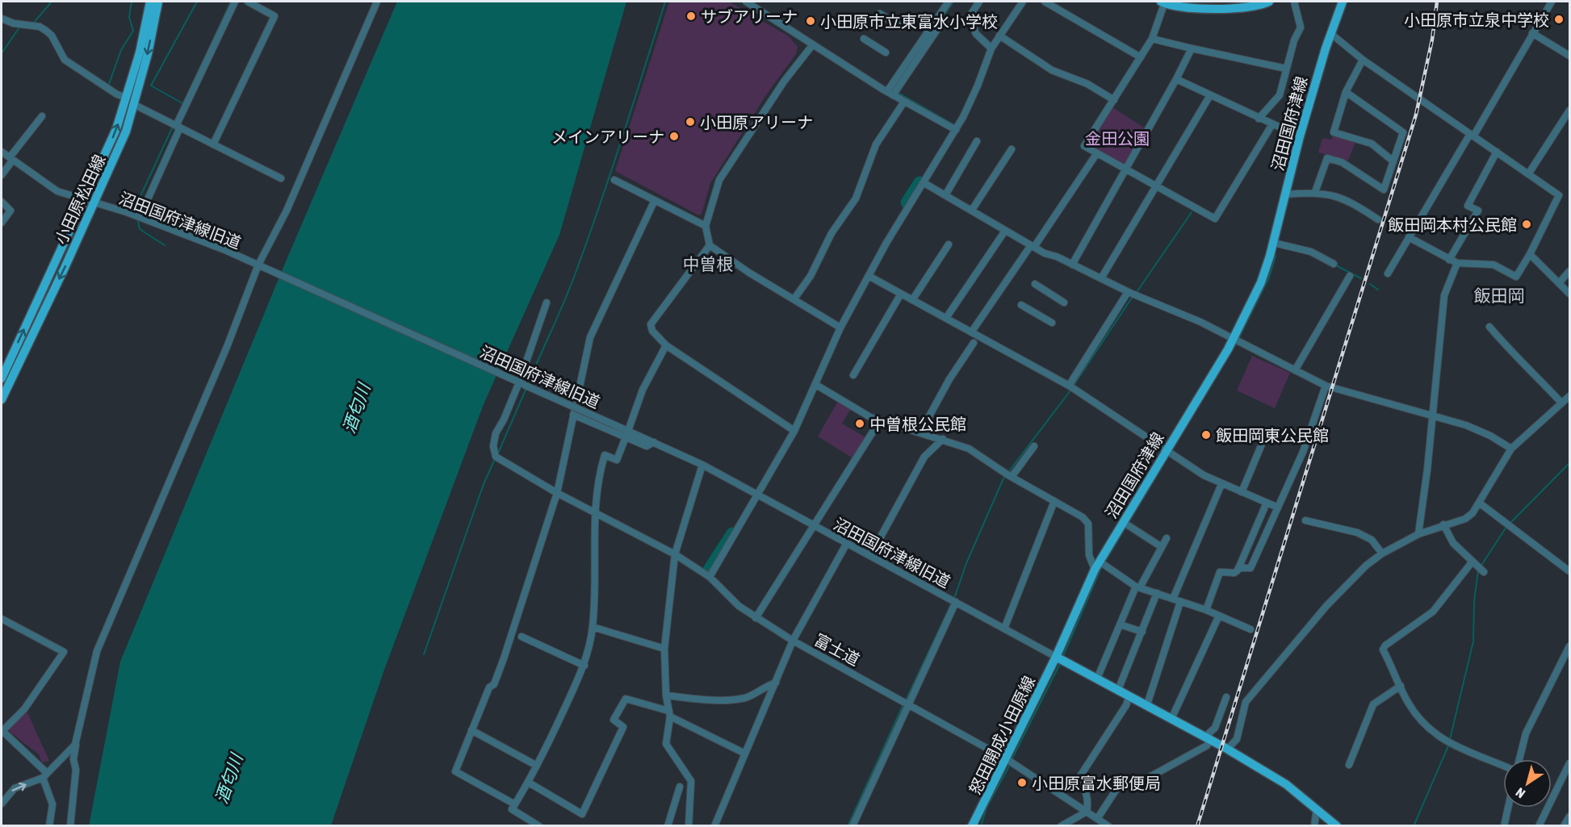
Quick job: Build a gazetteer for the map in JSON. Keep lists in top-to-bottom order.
{
  "streets": {
    "main road": ["沼田国府津線", "小田原松田線", "怒田開成小田原線"],
    "street": ["沼田国府津線旧道", "富士道"]
  },
  "crossings": [
    ["沼田国府津線", "沼田国府津線旧道"],
    ["沼田国府津線", "怒田開成小田原線"],
    ["小田原松田線", "沼田国府津線旧道"],
    ["沼田国府津線旧道", "富士道"],
    ["沼田国府津線旧道", "怒田開成小田原線"],
    ["富士道", "怒田開成小田原線"]
  ],
  "districts": ["中曽根", "飯田岡"],
  "water": ["酒匂川"],
  "parks": ["金田公園"],
  "places": [
    "サブアリーナ",
    "小田原市立泉中学校",
    "小田原市立東富水小学校",
    "小田原アリーナ",
    "メインアリーナ",
    "飯田岡本村公民館",
    "中曽根公民館",
    "飯田岡東公民館",
    "小田原富水郵便局"
  ],
  "north": "bottom left"
}
